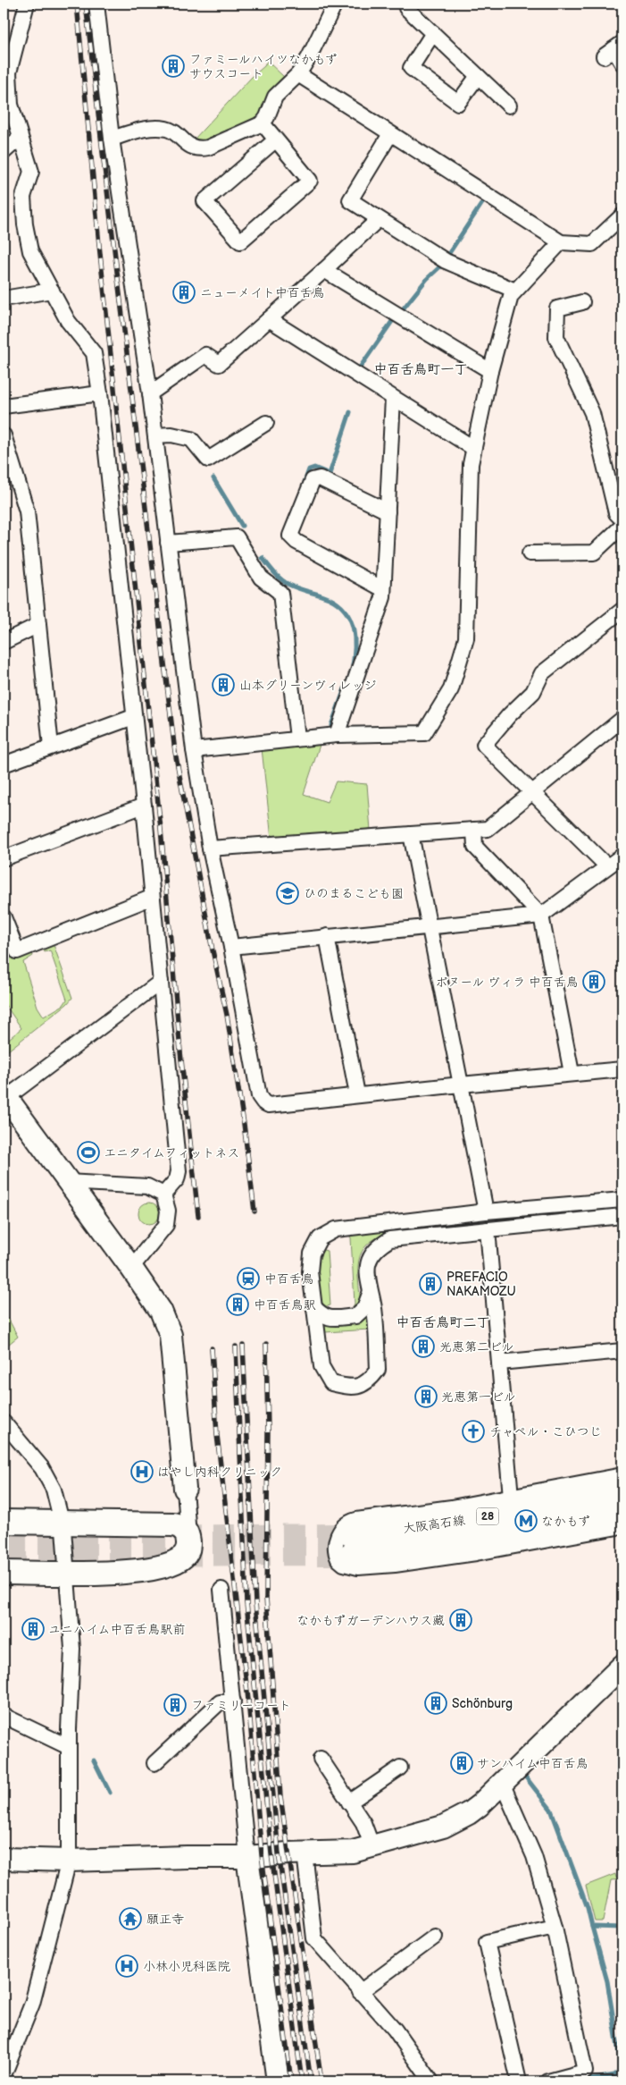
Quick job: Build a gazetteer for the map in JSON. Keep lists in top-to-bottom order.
{
  "streets": {
    "main road": ["28", "大阪高石線"]
  },
  "districts": ["中百舌鳥町一丁", "中百舌鳥町二丁"],
  "places": {
    "building": [
      "ファミールハイツなかもず サウスコート",
      "ニューメイト中百舌鳥",
      "山本グリーンヴィレッジ",
      "ボヌール ヴィラ 中百舌鳥",
      "PREFACIO NAKAMOZU",
      "中百舌鳥駅",
      "光恵第二ビル",
      "光恵第一ビル",
      "なかもずガーデンハウス藏",
      "ユニハイム中百舌鳥駅前",
      "Schönburg",
      "ファミリーコート",
      "サンハイム中百舌鳥"
    ],
    "school or university": ["ひのまるこども園"],
    "sports": ["エニタイムフィットネス"],
    "station": ["中百舌鳥"],
    "church": ["チャペル・こひつじ"],
    "hospital": ["はやし内科クリニック", "小林小児科医院"],
    "metro station": ["なかもず"],
    "temple": ["願正寺"]
  }
}
